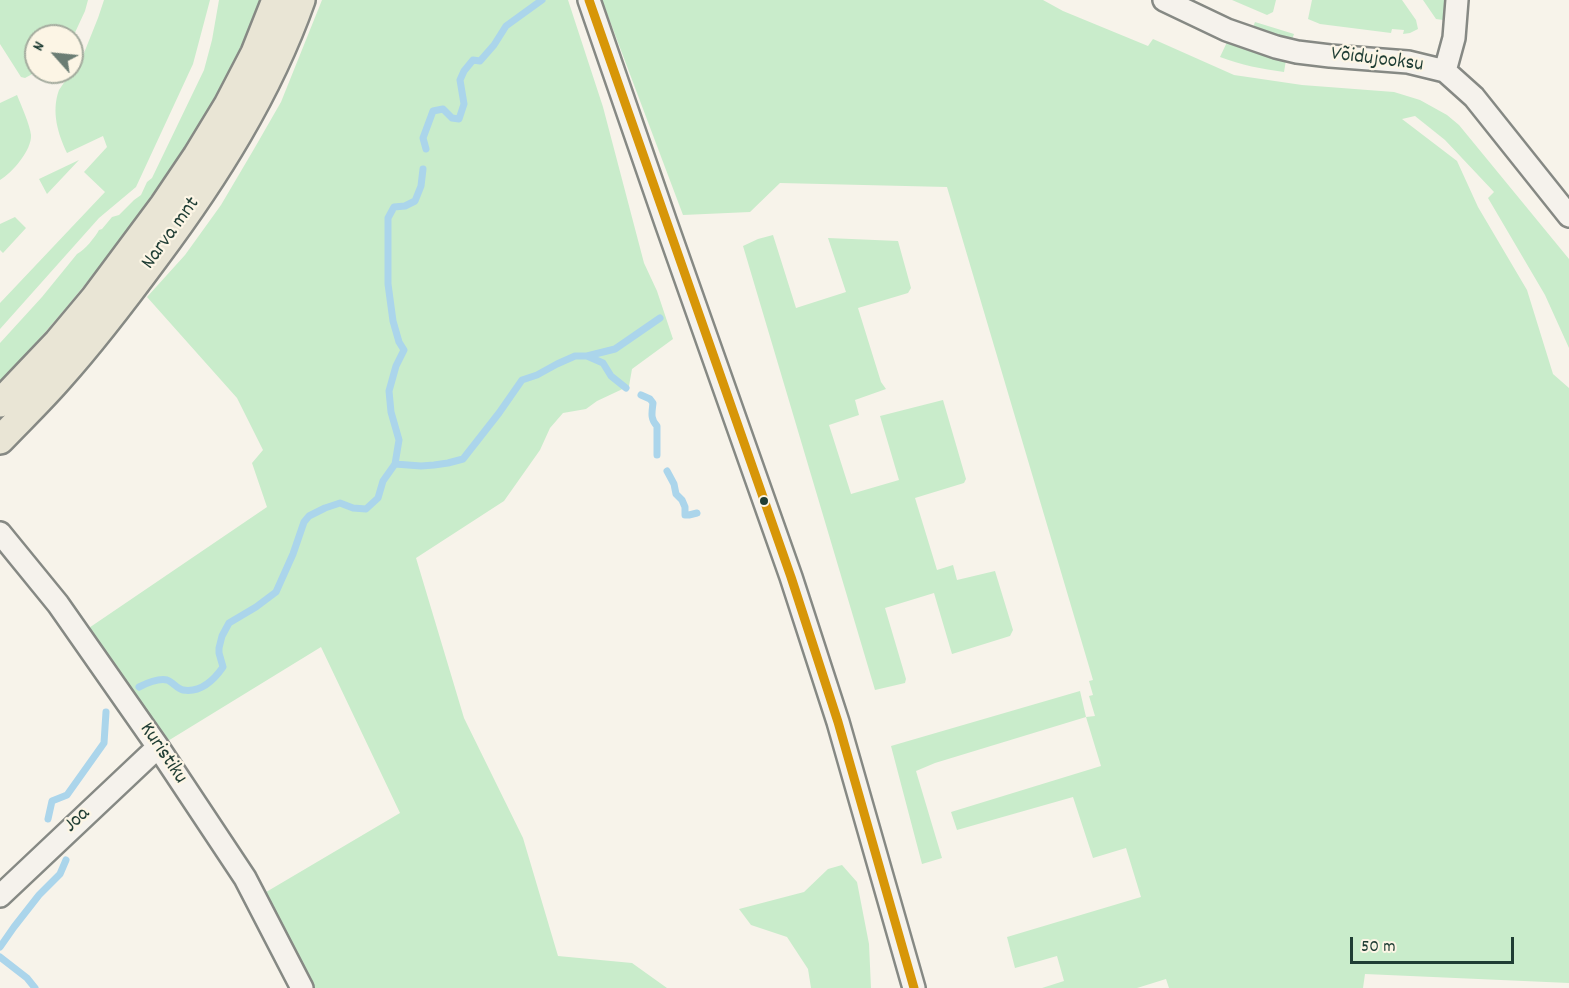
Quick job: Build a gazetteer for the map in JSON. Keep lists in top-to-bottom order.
{
  "streets": {
    "main road": ["Narva mnt"],
    "street": ["Võidujooksu", "Kuristiku", "Joa"]
  },
  "crossings": [
    ["Kuristiku", "Joa"]
  ],
  "scale_bar": "50 m",
  "north": "top left"
}
